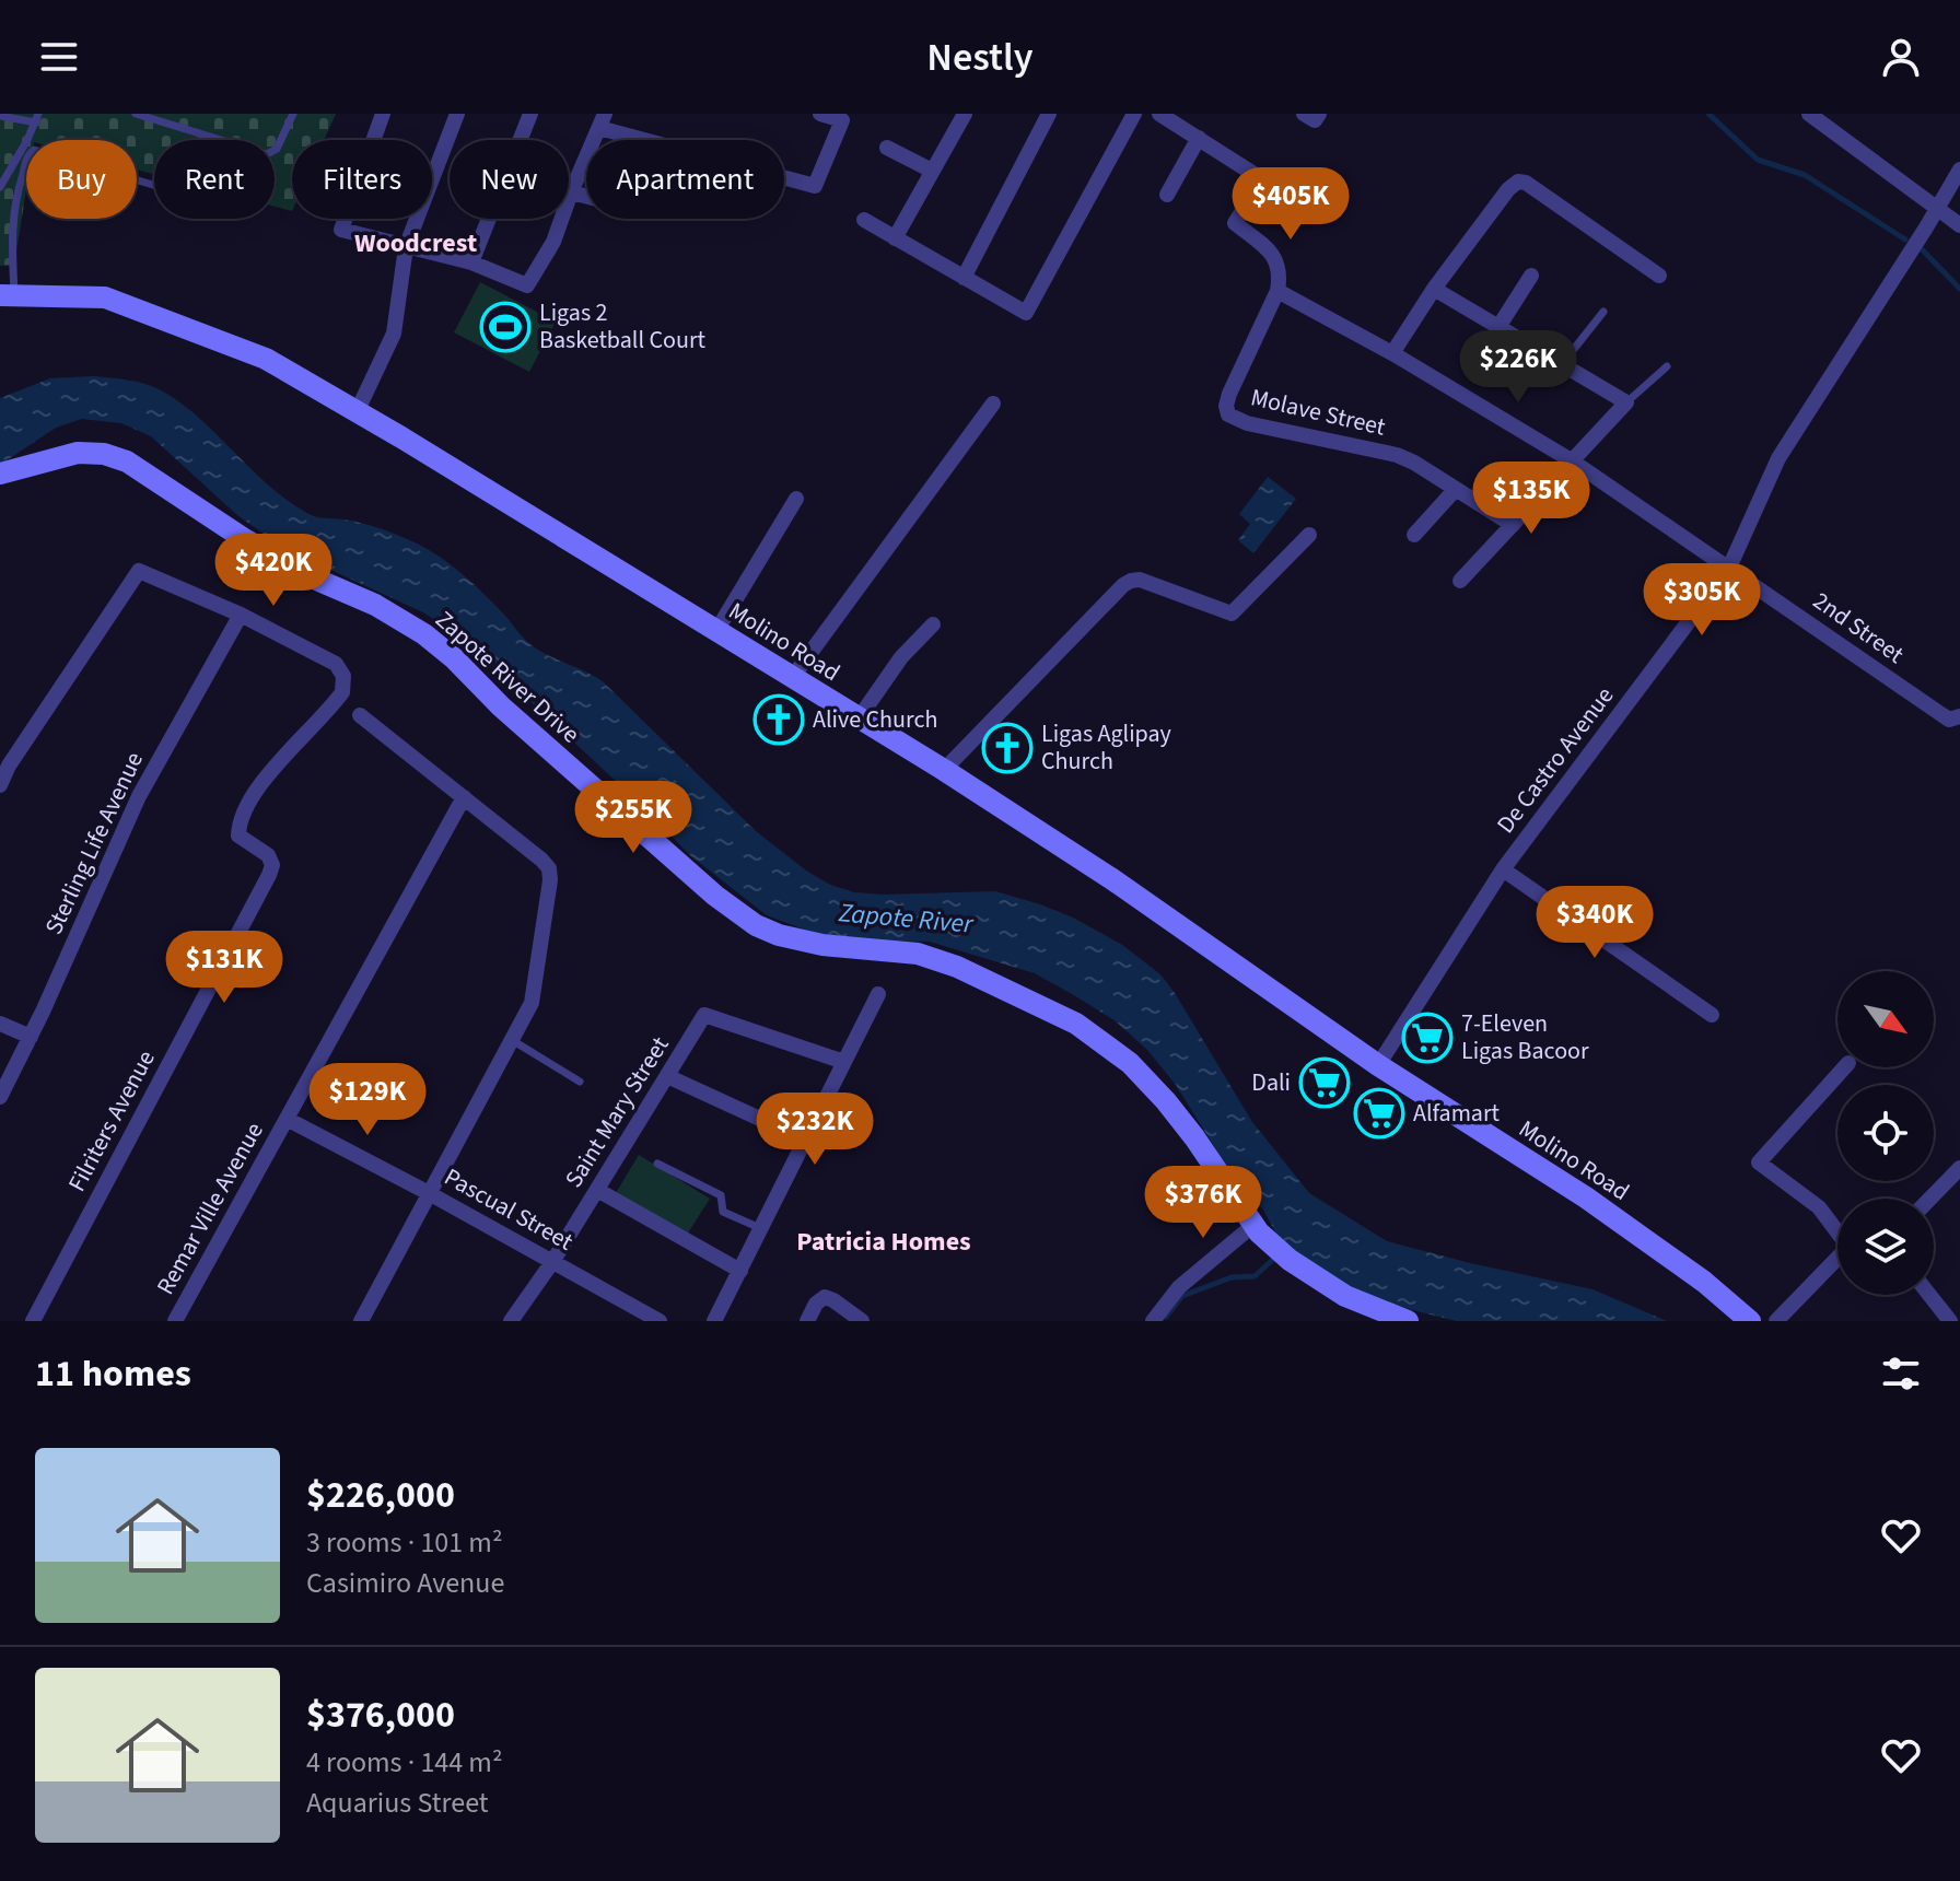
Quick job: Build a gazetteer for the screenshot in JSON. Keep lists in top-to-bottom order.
{
  "streets": {
    "main road": ["Molino Road", "Zapote River Drive"],
    "street": [
      "Molave Street",
      "2nd Street",
      "De Castro Avenue",
      "Sterling Life Avenue",
      "Saint Mary Street",
      "Filriters Avenue",
      "Remar Ville Avenue",
      "Pascual Street"
    ]
  },
  "crossings": [
    ["2nd Street", "De Castro Avenue"],
    ["Molino Road", "De Castro Avenue"],
    ["Sterling Life Avenue", "Filriters Avenue"],
    ["Saint Mary Street", "Pascual Street"],
    ["Remar Ville Avenue", "Pascual Street"]
  ],
  "districts": ["Woodcrest", "Patricia Homes"],
  "water": ["Zapote River"],
  "places": {
    "sports": ["Ligas 2 Basketball Court"],
    "church": ["Alive Church", "Ligas Aglipay Church"],
    "supermarket": ["7-Eleven Ligas Bacoor", "Dali", "Alfamart"]
  },
  "north": "bottom right",
  "page": {
    "header": "Nestly",
    "chip": [
      "Buy",
      "Rent",
      "Filters",
      "New",
      "Apartment"
    ],
    "price": [
      "$405K",
      "$226K",
      "$135K",
      "$420K",
      "$305K",
      "$255K",
      "$340K",
      "$131K",
      "$129K",
      "$232K",
      "$376K"
    ],
    "heading": "11 homes",
    "list": [
      {
        "name": "$226,000",
        "note": "3 rooms · 101 m² · Casimiro Avenue"
      },
      {
        "name": "$376,000",
        "note": "4 rooms · 144 m² · Aquarius Street"
      }
    ]
  }
}
